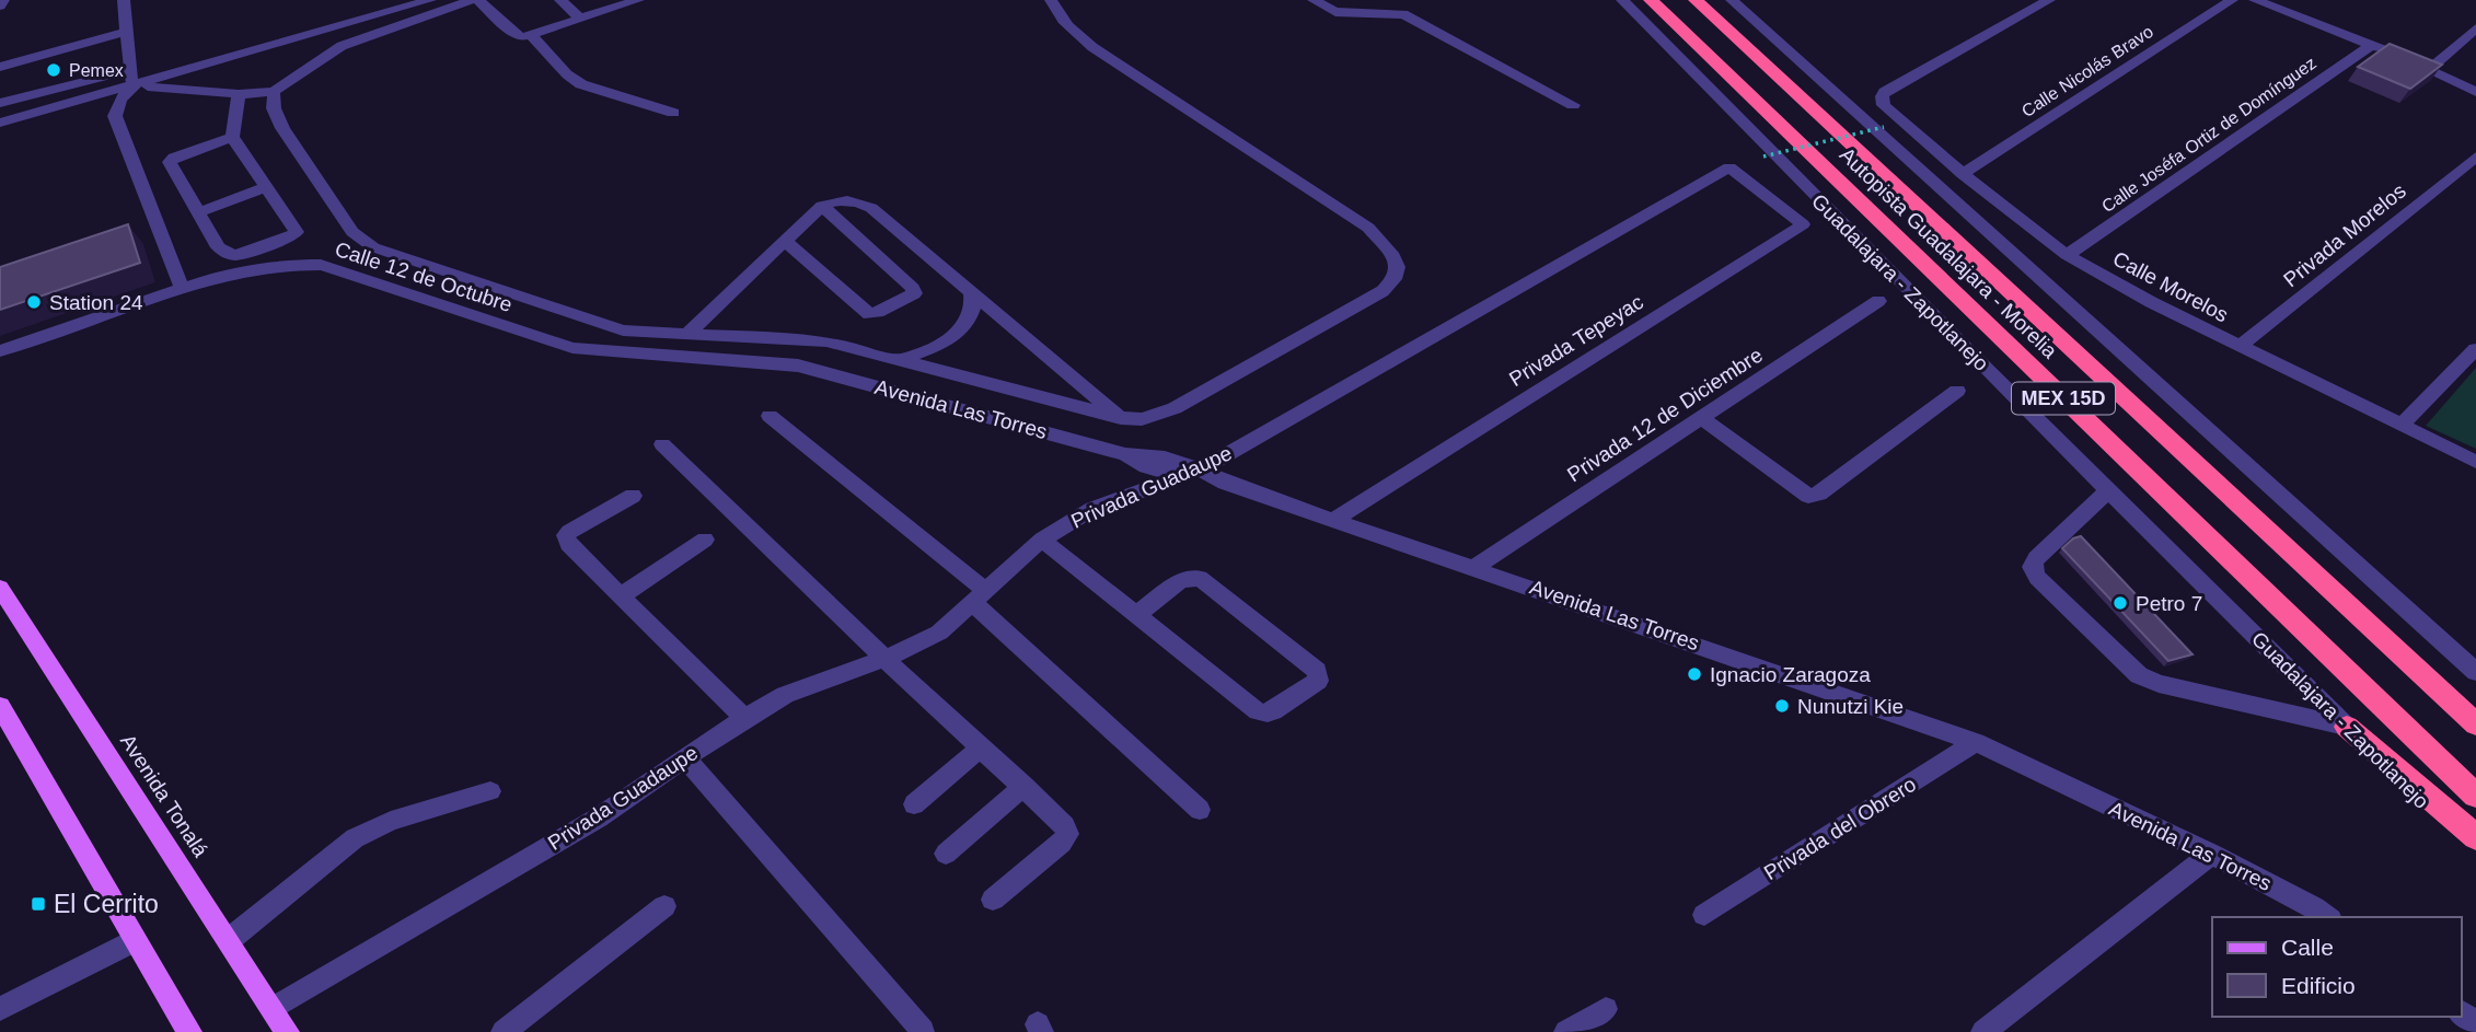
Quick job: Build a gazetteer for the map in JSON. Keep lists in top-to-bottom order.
{
  "streets": {
    "highway": ["Autopista Guadalajara - Morelia", "MEX 15D"],
    "main road": ["Avenida Tonalá"],
    "street": [
      "Calle Nicolás Bravo",
      "Calle Joséfa Ortiz de Domínguez",
      "Privada Morelos",
      "Calle 12 de Octubre",
      "Guadalajara - Zapotlanejo",
      "Calle Morelos",
      "Privada Tepeyac",
      "Avenida Las Torres",
      "Privada 12 de Diciembre",
      "Privada Guadaupe",
      "Privada del Obrero"
    ]
  },
  "crossings": [
    ["Calle Nicolás Bravo", "Calle Morelos"],
    ["Calle Joséfa Ortiz de Domínguez", "Calle Morelos"],
    ["Privada Morelos", "Calle Morelos"],
    ["Calle 12 de Octubre", "Avenida Las Torres"],
    ["Privada Tepeyac", "Avenida Las Torres"],
    ["Privada Tepeyac", "Privada Guadaupe"],
    ["Avenida Las Torres", "Privada 12 de Diciembre"],
    ["Avenida Las Torres", "Privada Guadaupe"],
    ["Avenida Las Torres", "Privada del Obrero"],
    ["Privada Guadaupe", "Avenida Tonalá"]
  ],
  "places": {
    "other": [
      "Pemex",
      "Station 24",
      "Petro 7",
      "Ignacio Zaragoza",
      "Nunutzi Kie"
    ],
    "transit": ["El Cerrito"]
  },
  "legend": ["Calle", "Edificio"]
}
